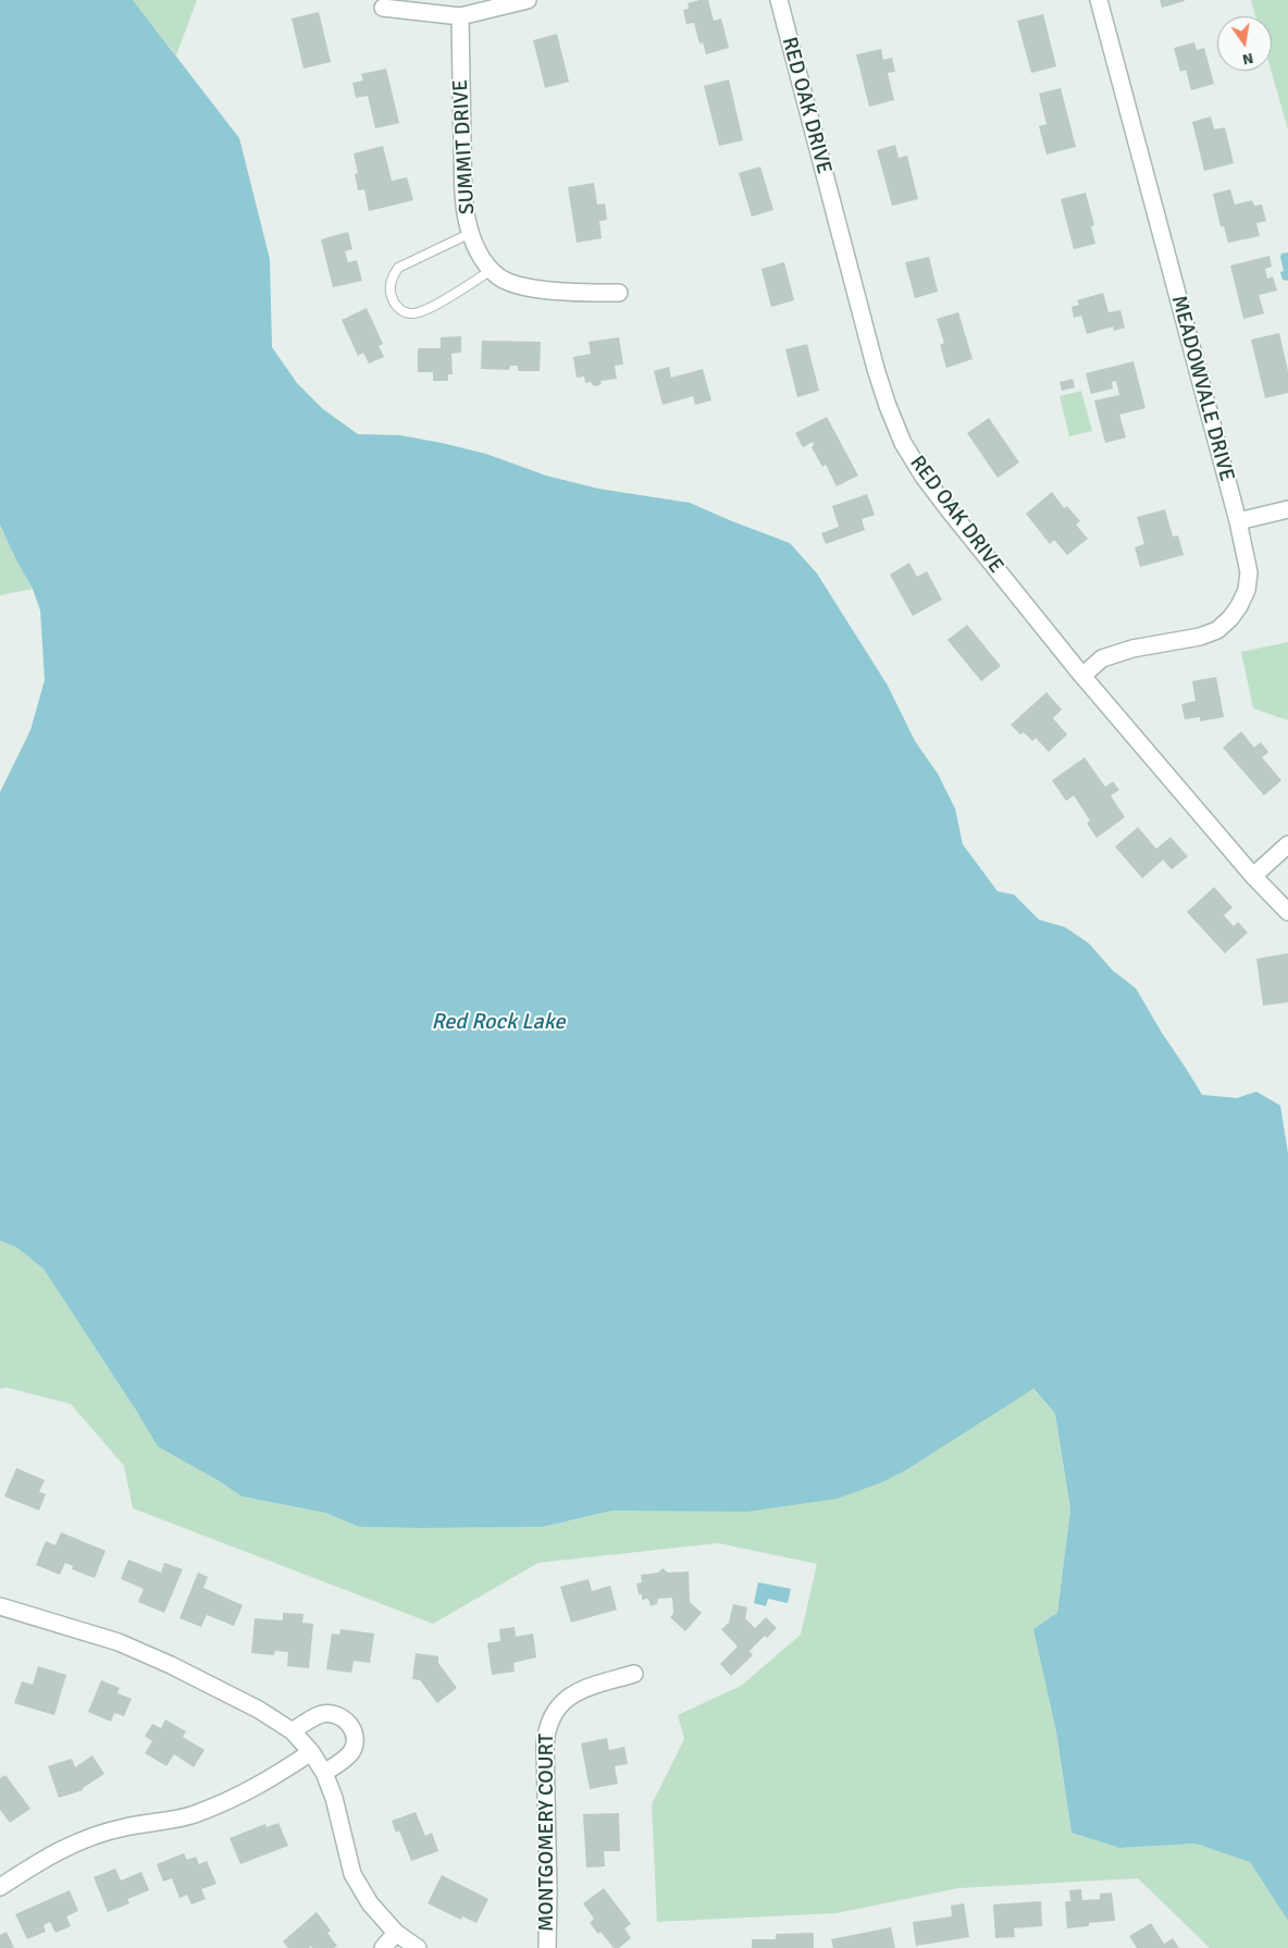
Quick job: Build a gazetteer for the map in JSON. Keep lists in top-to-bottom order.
{
  "streets": {
    "street": [
      "RED OAK DRIVE",
      "SUMMIT DRIVE",
      "MEADOWVALE DRIVE",
      "MONTGOMERY COURT"
    ]
  },
  "crossings": [
    ["RED OAK DRIVE", "MEADOWVALE DRIVE"]
  ],
  "water": ["Red Rock Lake"],
  "north": "bottom"
}
